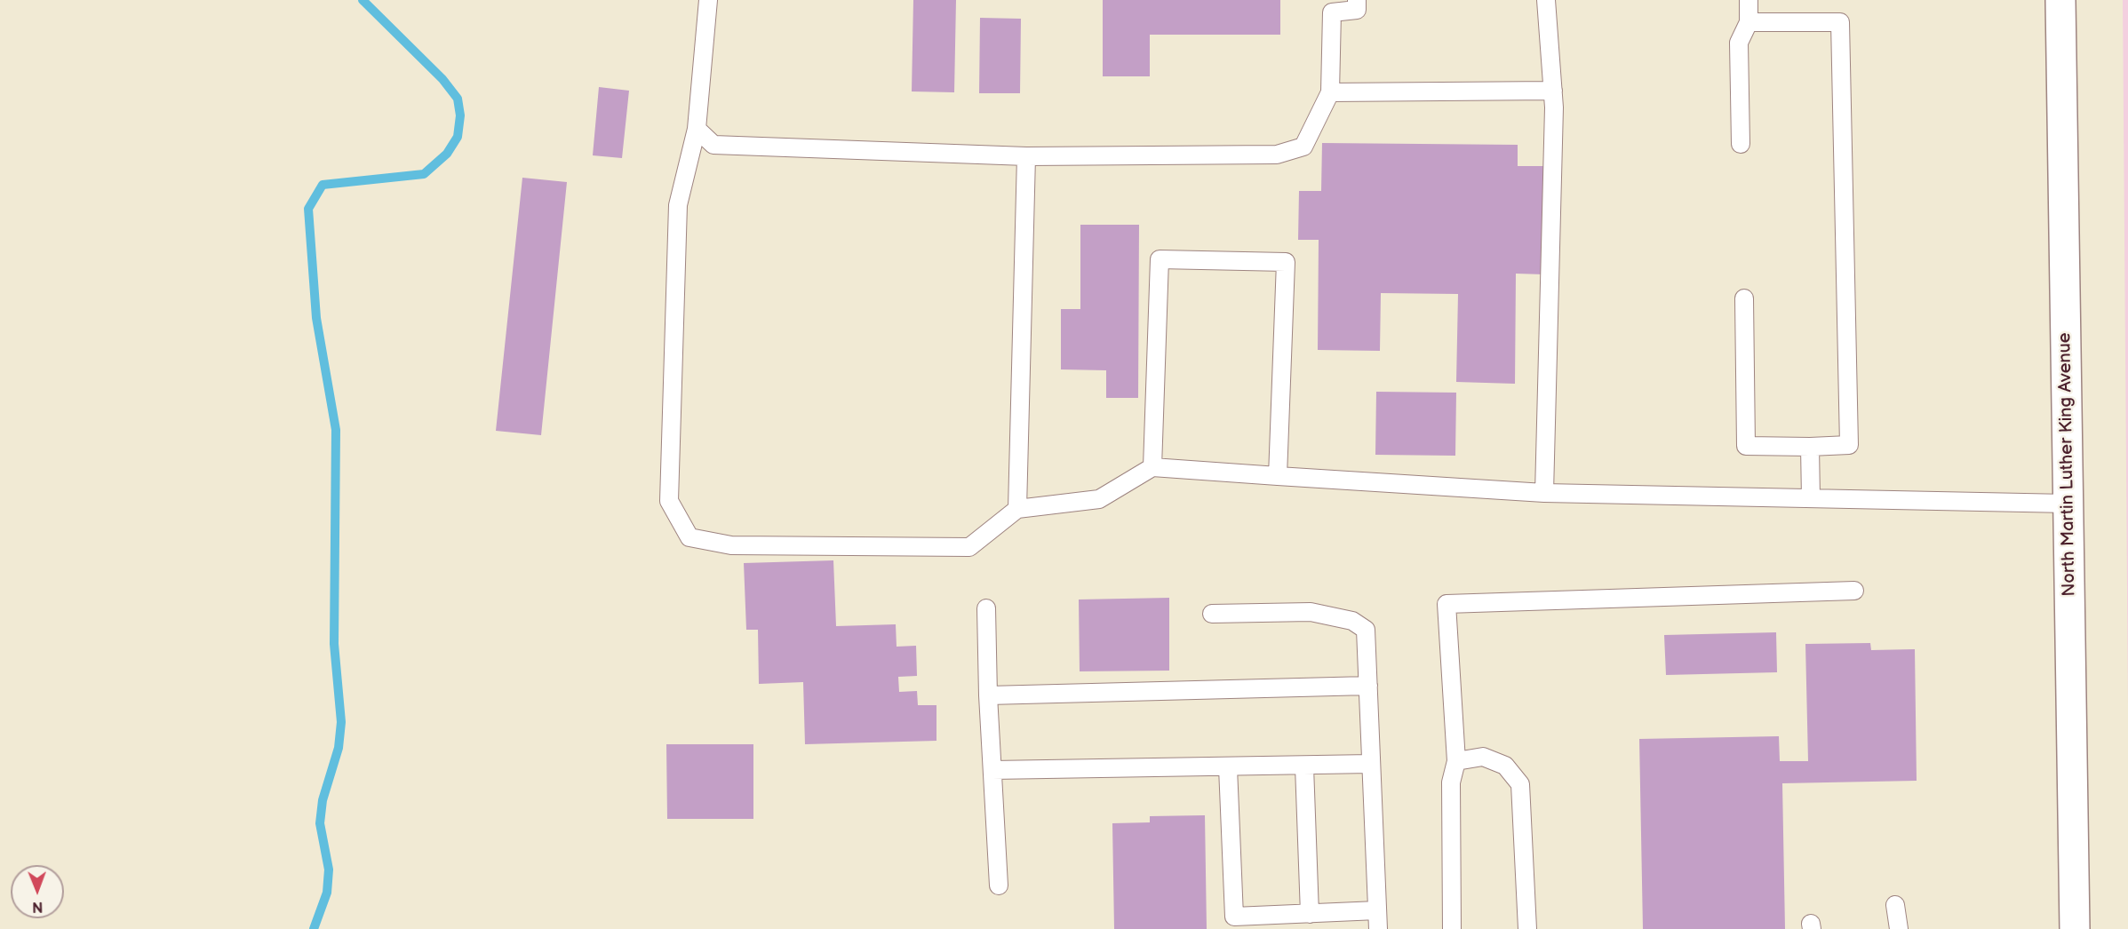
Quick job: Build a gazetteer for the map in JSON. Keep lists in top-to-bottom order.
{
  "streets": {
    "main road": ["North Martin Luther King Avenue"]
  },
  "north": "bottom"
}
